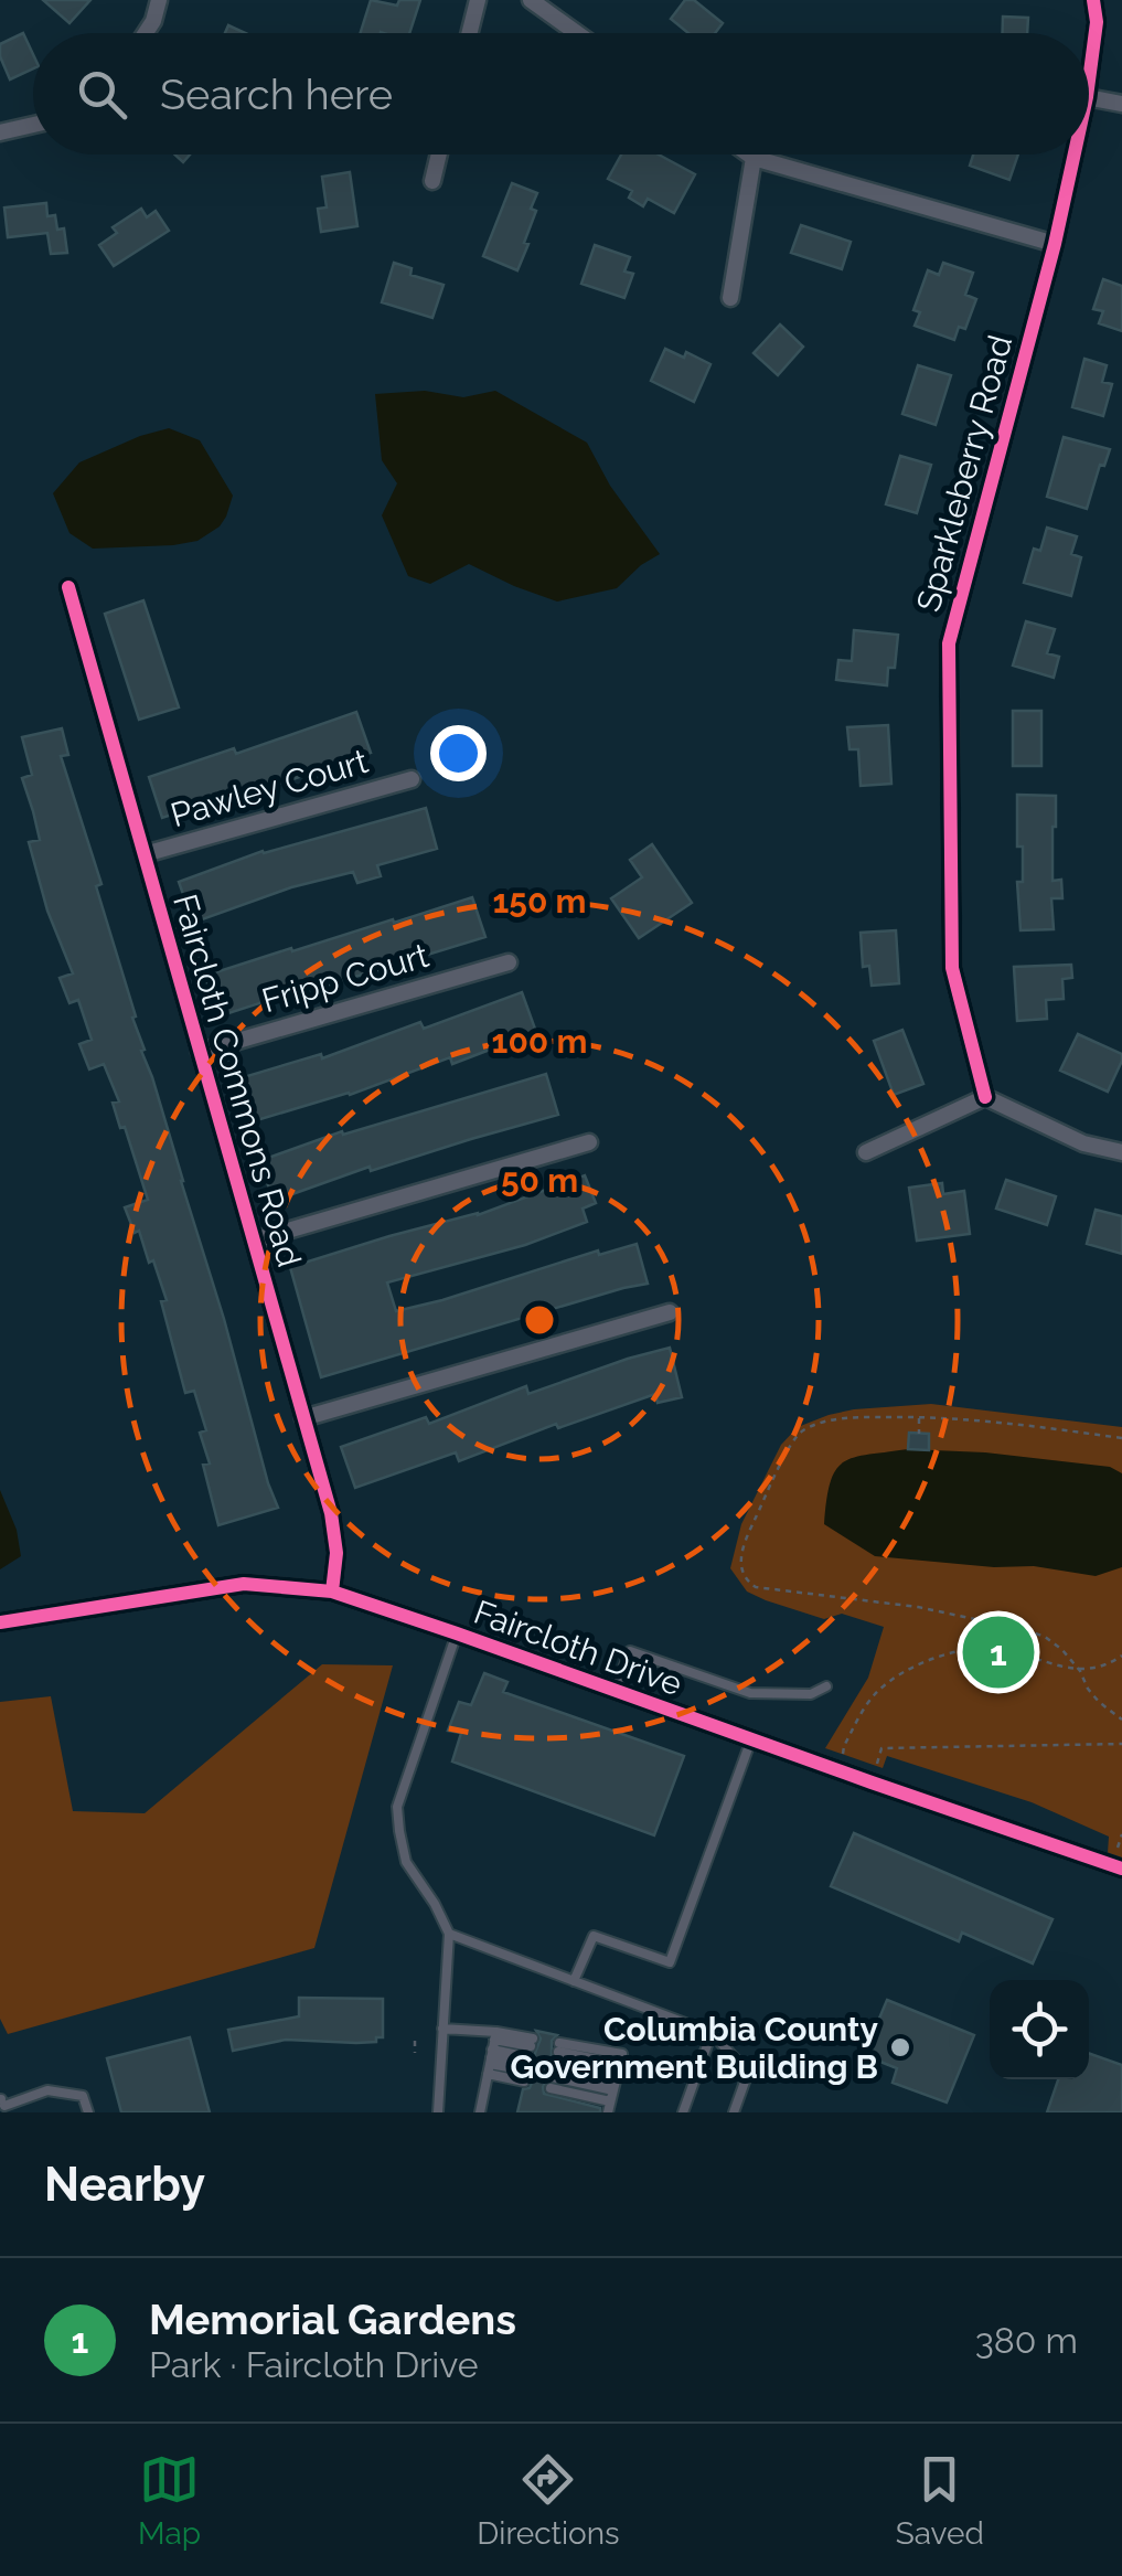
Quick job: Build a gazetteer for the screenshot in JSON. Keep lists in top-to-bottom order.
{
  "streets": {
    "street": [
      "Sparkleberry Road",
      "Pawley Court",
      "Fripp Court",
      "Faircloth Commons Road",
      "Faircloth Drive"
    ]
  },
  "crossings": [
    ["Pawley Court", "Faircloth Commons Road"],
    ["Fripp Court", "Faircloth Commons Road"],
    ["Faircloth Commons Road", "Faircloth Drive"]
  ],
  "places": ["Columbia County Government Building B"],
  "page": {
    "search": "Search here",
    "pins": "1",
    "heading": "Nearby",
    "list": [
      {
        "mark": "1",
        "name": "Memorial Gardens",
        "note": "Park · Faircloth Drive",
        "value": "380 m"
      }
    ],
    "nav": ["Map", "Directions", "Saved"]
  },
  "rings": ["150 m", "100 m", "50 m"]
}
